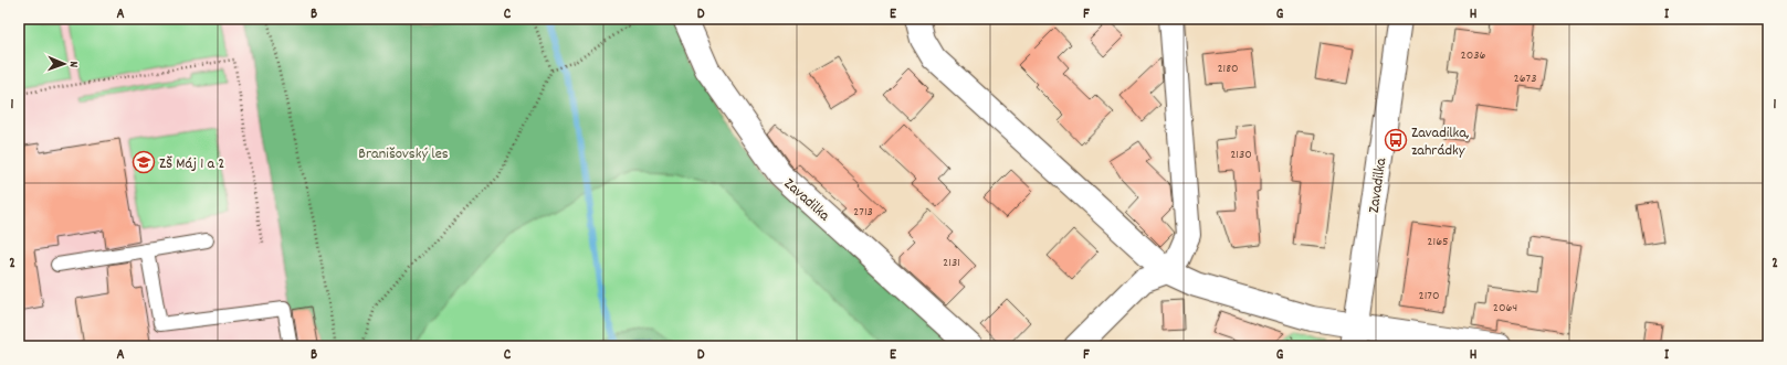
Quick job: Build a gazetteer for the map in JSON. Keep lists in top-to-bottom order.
{
  "streets": {
    "street": ["Zavadilka"]
  },
  "parks": ["Branišovský les"],
  "places": {
    "bus stop": ["Zavadilka, zahrádky"],
    "school or university": ["ZŠ Máj 1 a 2"]
  },
  "house_numbers": [
    "2036",
    "2180",
    "2673",
    "2130",
    "2713",
    "2165",
    "2131",
    "2170",
    "2064"
  ],
  "north": "right",
  "grid": {
    "columns": [
      "A",
      "B",
      "C",
      "D",
      "E",
      "F",
      "G",
      "H",
      "I"
    ],
    "rows": ["1", "2"]
  }
}
